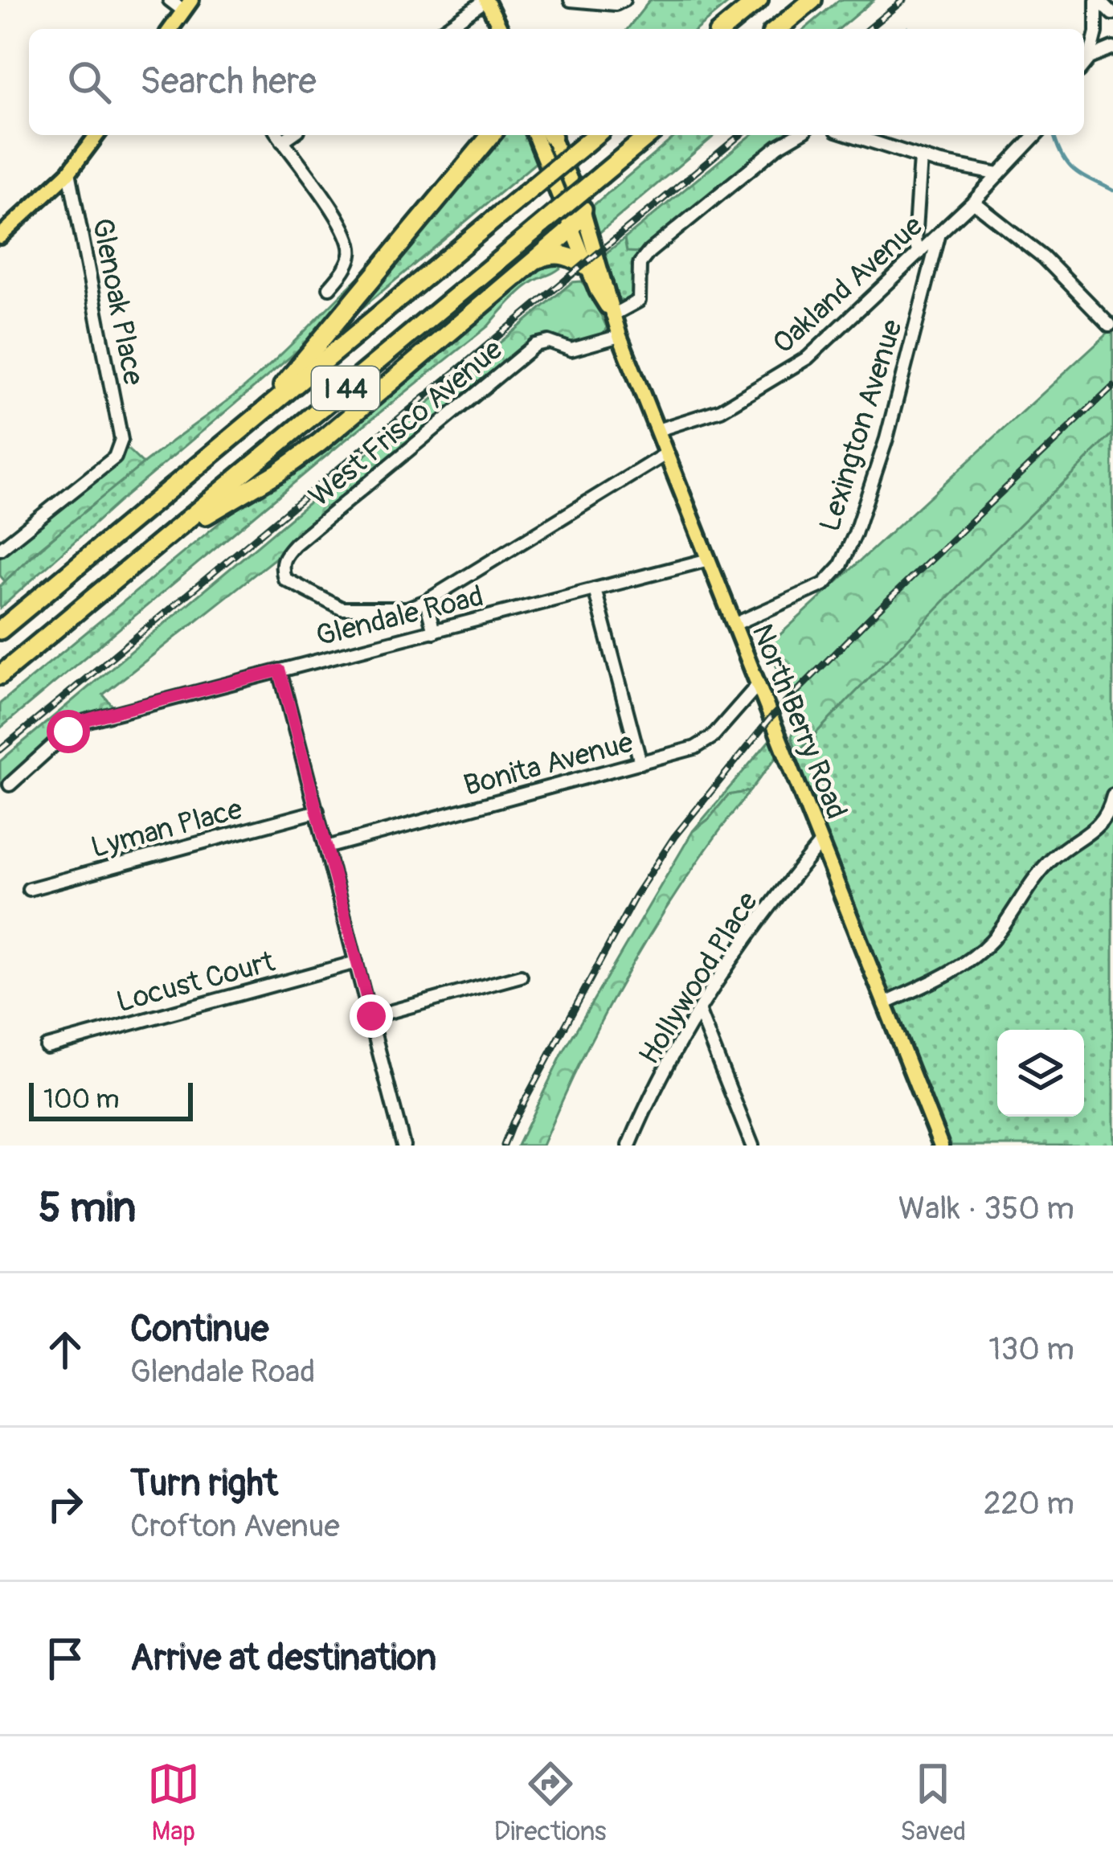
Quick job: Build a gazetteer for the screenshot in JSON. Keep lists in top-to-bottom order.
{
  "streets": {
    "highway": ["I 44"],
    "main road": ["North Berry Road"],
    "street": [
      "Oakland Avenue",
      "Glenoak Place",
      "West Frisco Avenue",
      "Lexington Avenue",
      "Glendale Road",
      "Bonita Avenue",
      "Lyman Place",
      "Hollywood Place",
      "Locust Court"
    ]
  },
  "crossings": [
    ["Oakland Avenue", "Lexington Avenue"],
    ["Oakland Avenue", "North Berry Road"],
    ["West Frisco Avenue", "North Berry Road"],
    ["Lexington Avenue", "North Berry Road"],
    ["Glendale Road", "North Berry Road"],
    ["North Berry Road", "Bonita Avenue"],
    ["North Berry Road", "Hollywood Place"]
  ],
  "scale_bar": "100 m",
  "page": {
    "search": "Search here",
    "scale": "100 m",
    "heading": ["5 min", "Walk · 350 m"],
    "list": [
      ["Continue", "Glendale Road", "130 m"],
      ["Turn right", "Crofton Avenue", "220 m"],
      "Arrive at destination"
    ],
    "nav": ["Map", "Directions", "Saved"]
  }
}
